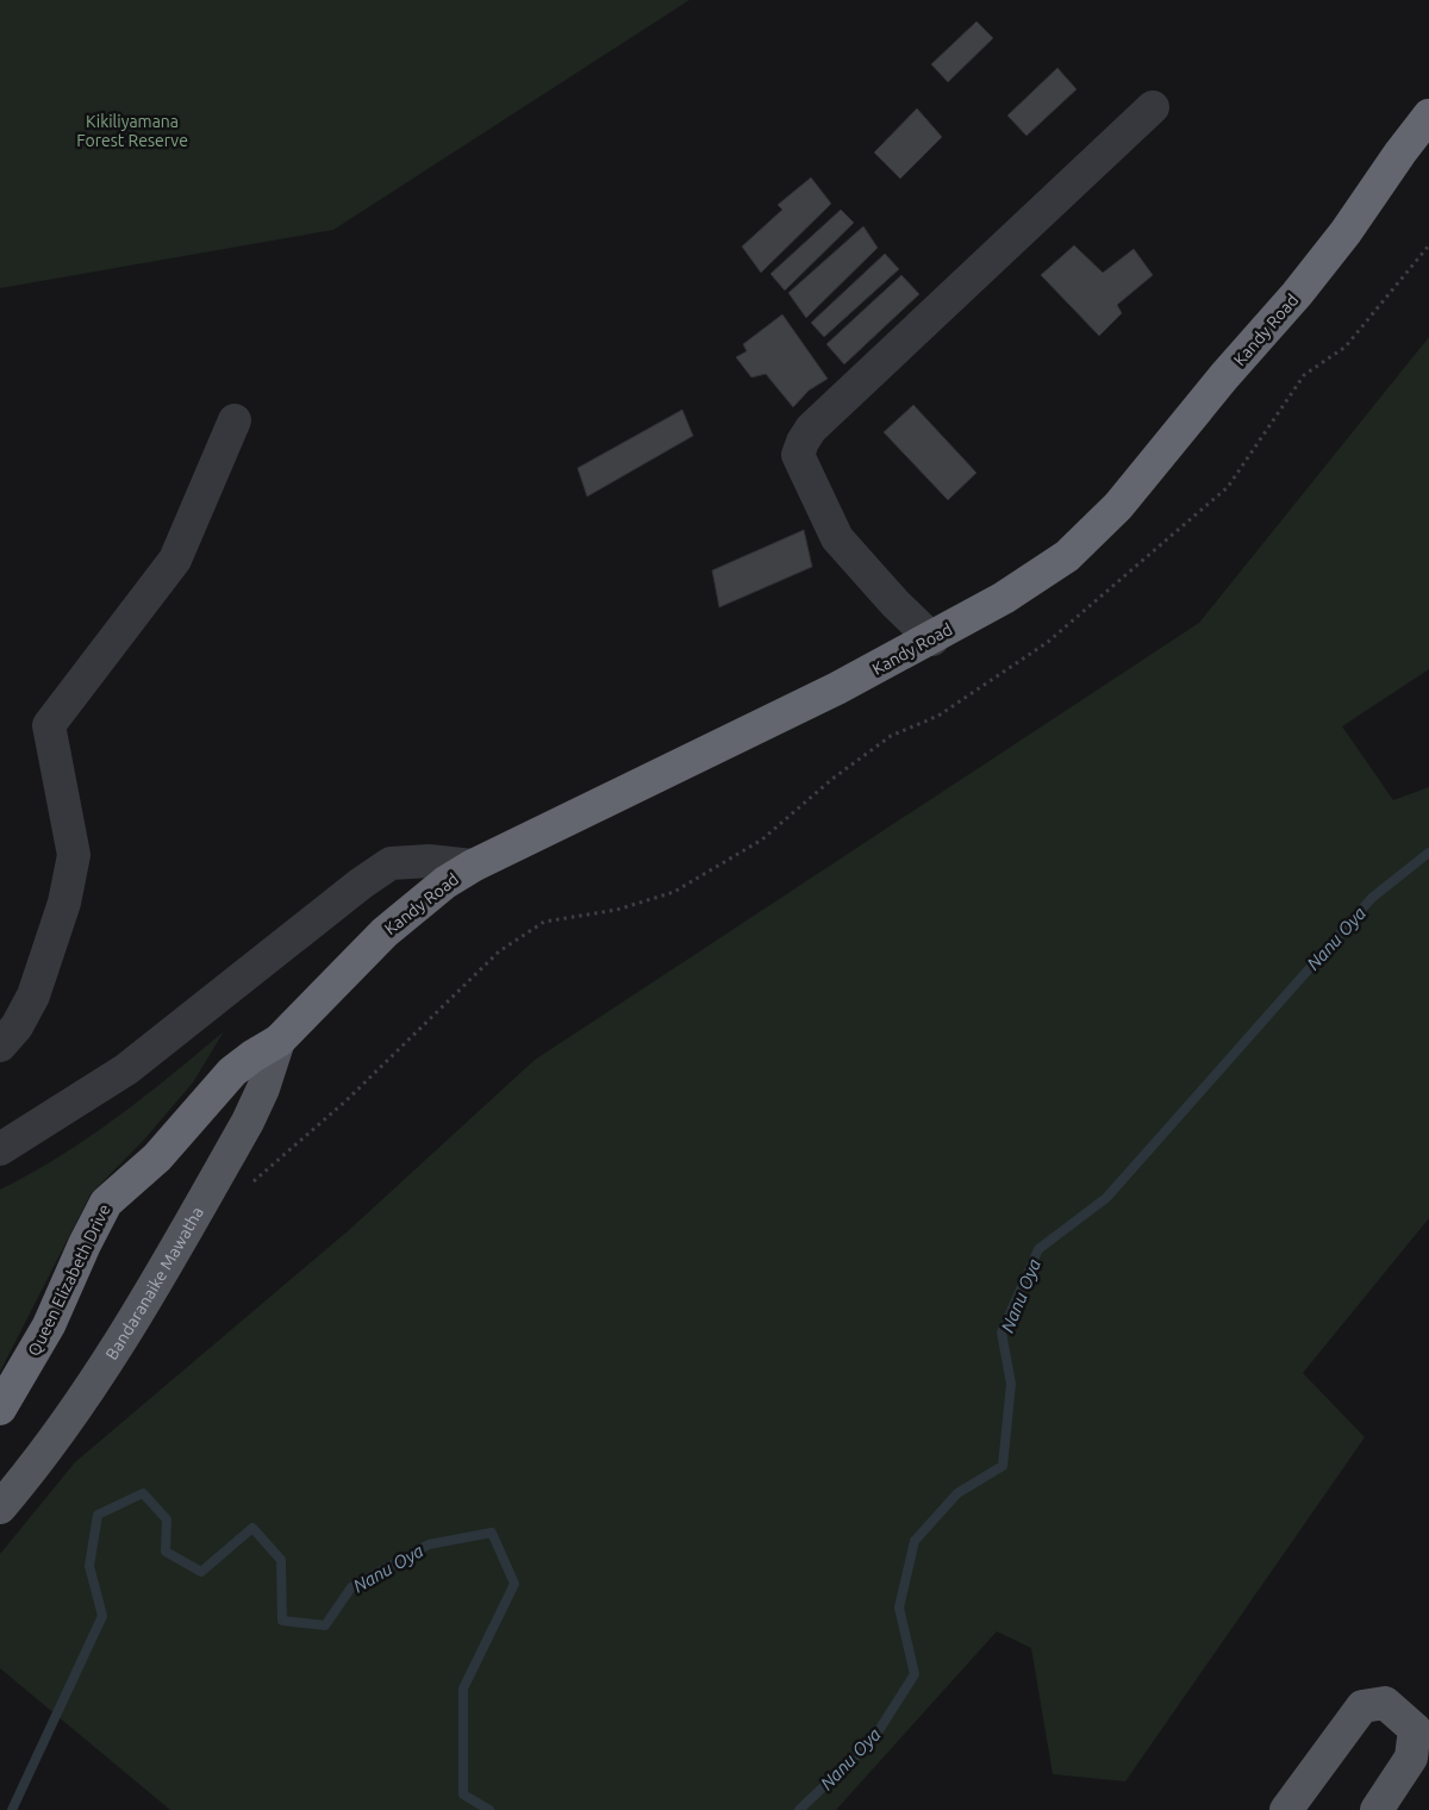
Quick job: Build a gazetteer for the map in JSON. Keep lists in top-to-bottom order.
{
  "streets": {
    "highway": ["Kandy Road", "Queen Elizabeth Drive"],
    "main road": ["Bandaranaike Mawatha"]
  },
  "crossings": [
    ["Kandy Road", "Queen Elizabeth Drive"],
    ["Kandy Road", "Bandaranaike Mawatha"],
    ["Queen Elizabeth Drive", "Bandaranaike Mawatha"]
  ],
  "water": ["Nanu Oya"],
  "parks": ["Kikiliyamana Forest Reserve"]
}
